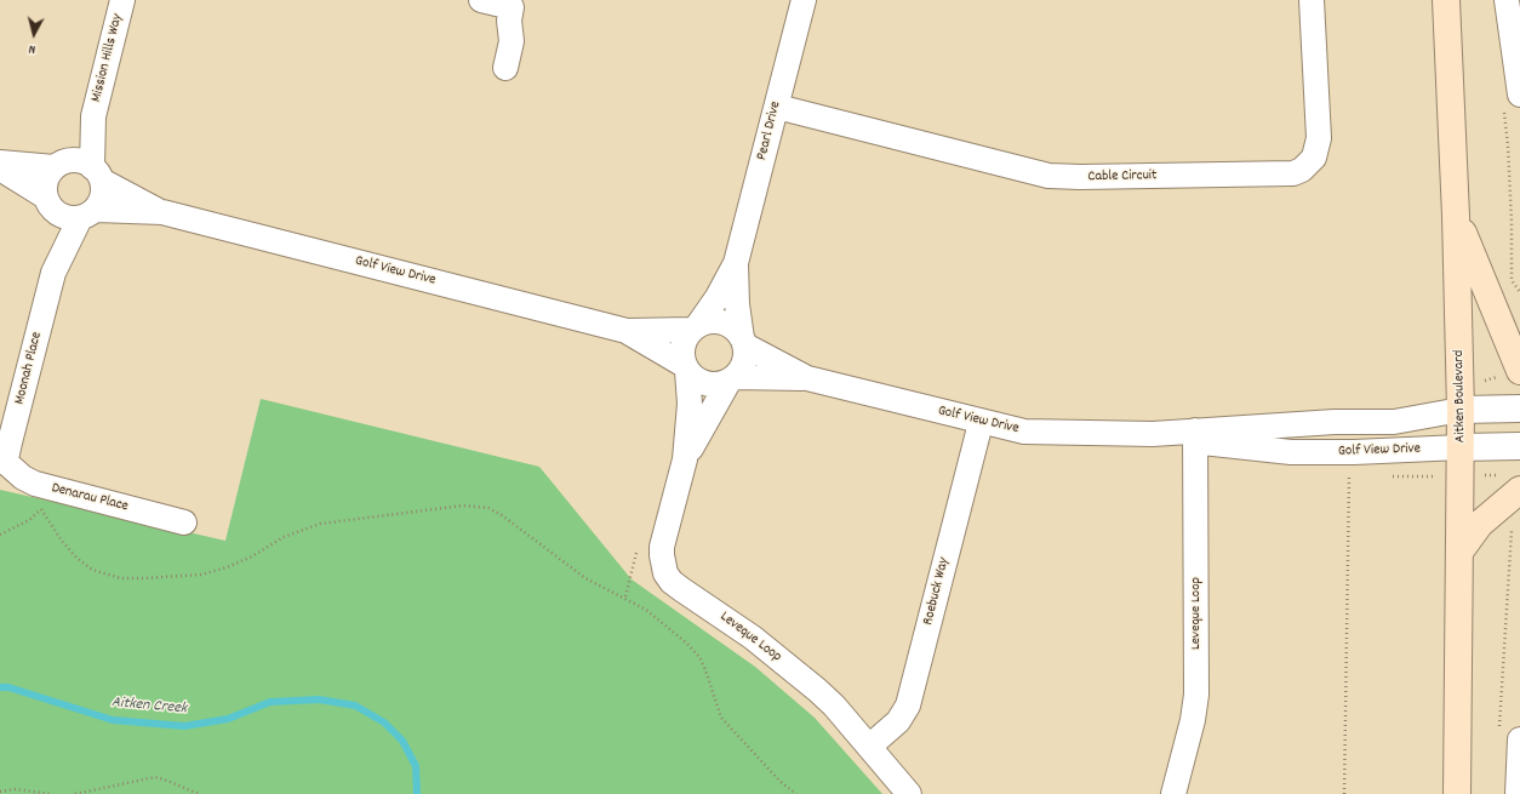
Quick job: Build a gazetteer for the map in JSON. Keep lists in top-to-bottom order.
{
  "streets": {
    "main road": ["Aitken Boulevard"],
    "street": [
      "Mission Hills Way",
      "Pearl Drive",
      "Cable Circuit",
      "Golf View Drive",
      "Moonah Place",
      "Denarau Place",
      "Roebuck Way",
      "Leveque Loop"
    ]
  },
  "crossings": [
    ["Mission Hills Way", "Golf View Drive"],
    ["Mission Hills Way", "Moonah Place"],
    ["Pearl Drive", "Cable Circuit"],
    ["Pearl Drive", "Golf View Drive"],
    ["Pearl Drive", "Leveque Loop"],
    ["Golf View Drive", "Moonah Place"],
    ["Golf View Drive", "Aitken Boulevard"],
    ["Golf View Drive", "Roebuck Way"],
    ["Golf View Drive", "Leveque Loop"],
    ["Moonah Place", "Denarau Place"],
    ["Roebuck Way", "Leveque Loop"]
  ],
  "water": ["Aitken Creek"],
  "north": "bottom"
}
